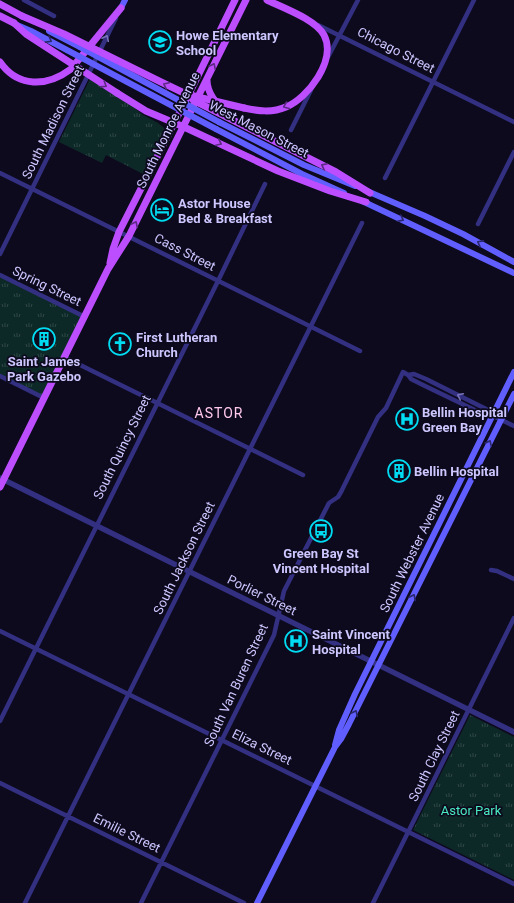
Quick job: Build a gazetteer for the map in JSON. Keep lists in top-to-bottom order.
{
  "streets": {
    "main road": [
      "Chicago Street",
      "South Madison Street",
      "West Mason Street",
      "South Monroe Avenue",
      "South Webster Avenue"
    ],
    "street": [
      "Cass Street",
      "Spring Street",
      "South Quincy Street",
      "South Jackson Street",
      "Porlier Street",
      "South Van Buren Street",
      "Eliza Street",
      "South Clay Street",
      "Emilie Street"
    ]
  },
  "crossings": [
    ["South Madison Street", "Cass Street"],
    ["South Monroe Avenue", "Cass Street"],
    ["South Monroe Avenue", "Spring Street"],
    ["South Monroe Avenue", "Porlier Street"],
    ["Cass Street", "South Quincy Street"],
    ["Cass Street", "South Jackson Street"],
    ["South Quincy Street", "Porlier Street"],
    ["South Quincy Street", "Eliza Street"],
    ["South Webster Avenue", "Porlier Street"],
    ["South Webster Avenue", "South Van Buren Street"],
    ["South Webster Avenue", "Eliza Street"],
    ["South Jackson Street", "Porlier Street"],
    ["South Jackson Street", "Eliza Street"],
    ["South Jackson Street", "Emilie Street"],
    ["Porlier Street", "South Van Buren Street"],
    ["Porlier Street", "South Clay Street"],
    ["South Van Buren Street", "Eliza Street"],
    ["South Van Buren Street", "Emilie Street"],
    ["Eliza Street", "South Clay Street"]
  ],
  "one_way": ["South Madison Street"],
  "districts": ["ASTOR"],
  "parks": ["Astor Park"],
  "places": {
    "school or university": ["Howe Elementary School"],
    "hotel": ["Astor House Bed & Breakfast"],
    "building": ["Saint James Park Gazebo", "Bellin Hospital"],
    "church": ["First Lutheran Church"],
    "hospital": ["Bellin Hospital Green Bay", "Saint Vincent Hospital"],
    "bus stop": ["Green Bay St Vincent Hospital"]
  }
}
